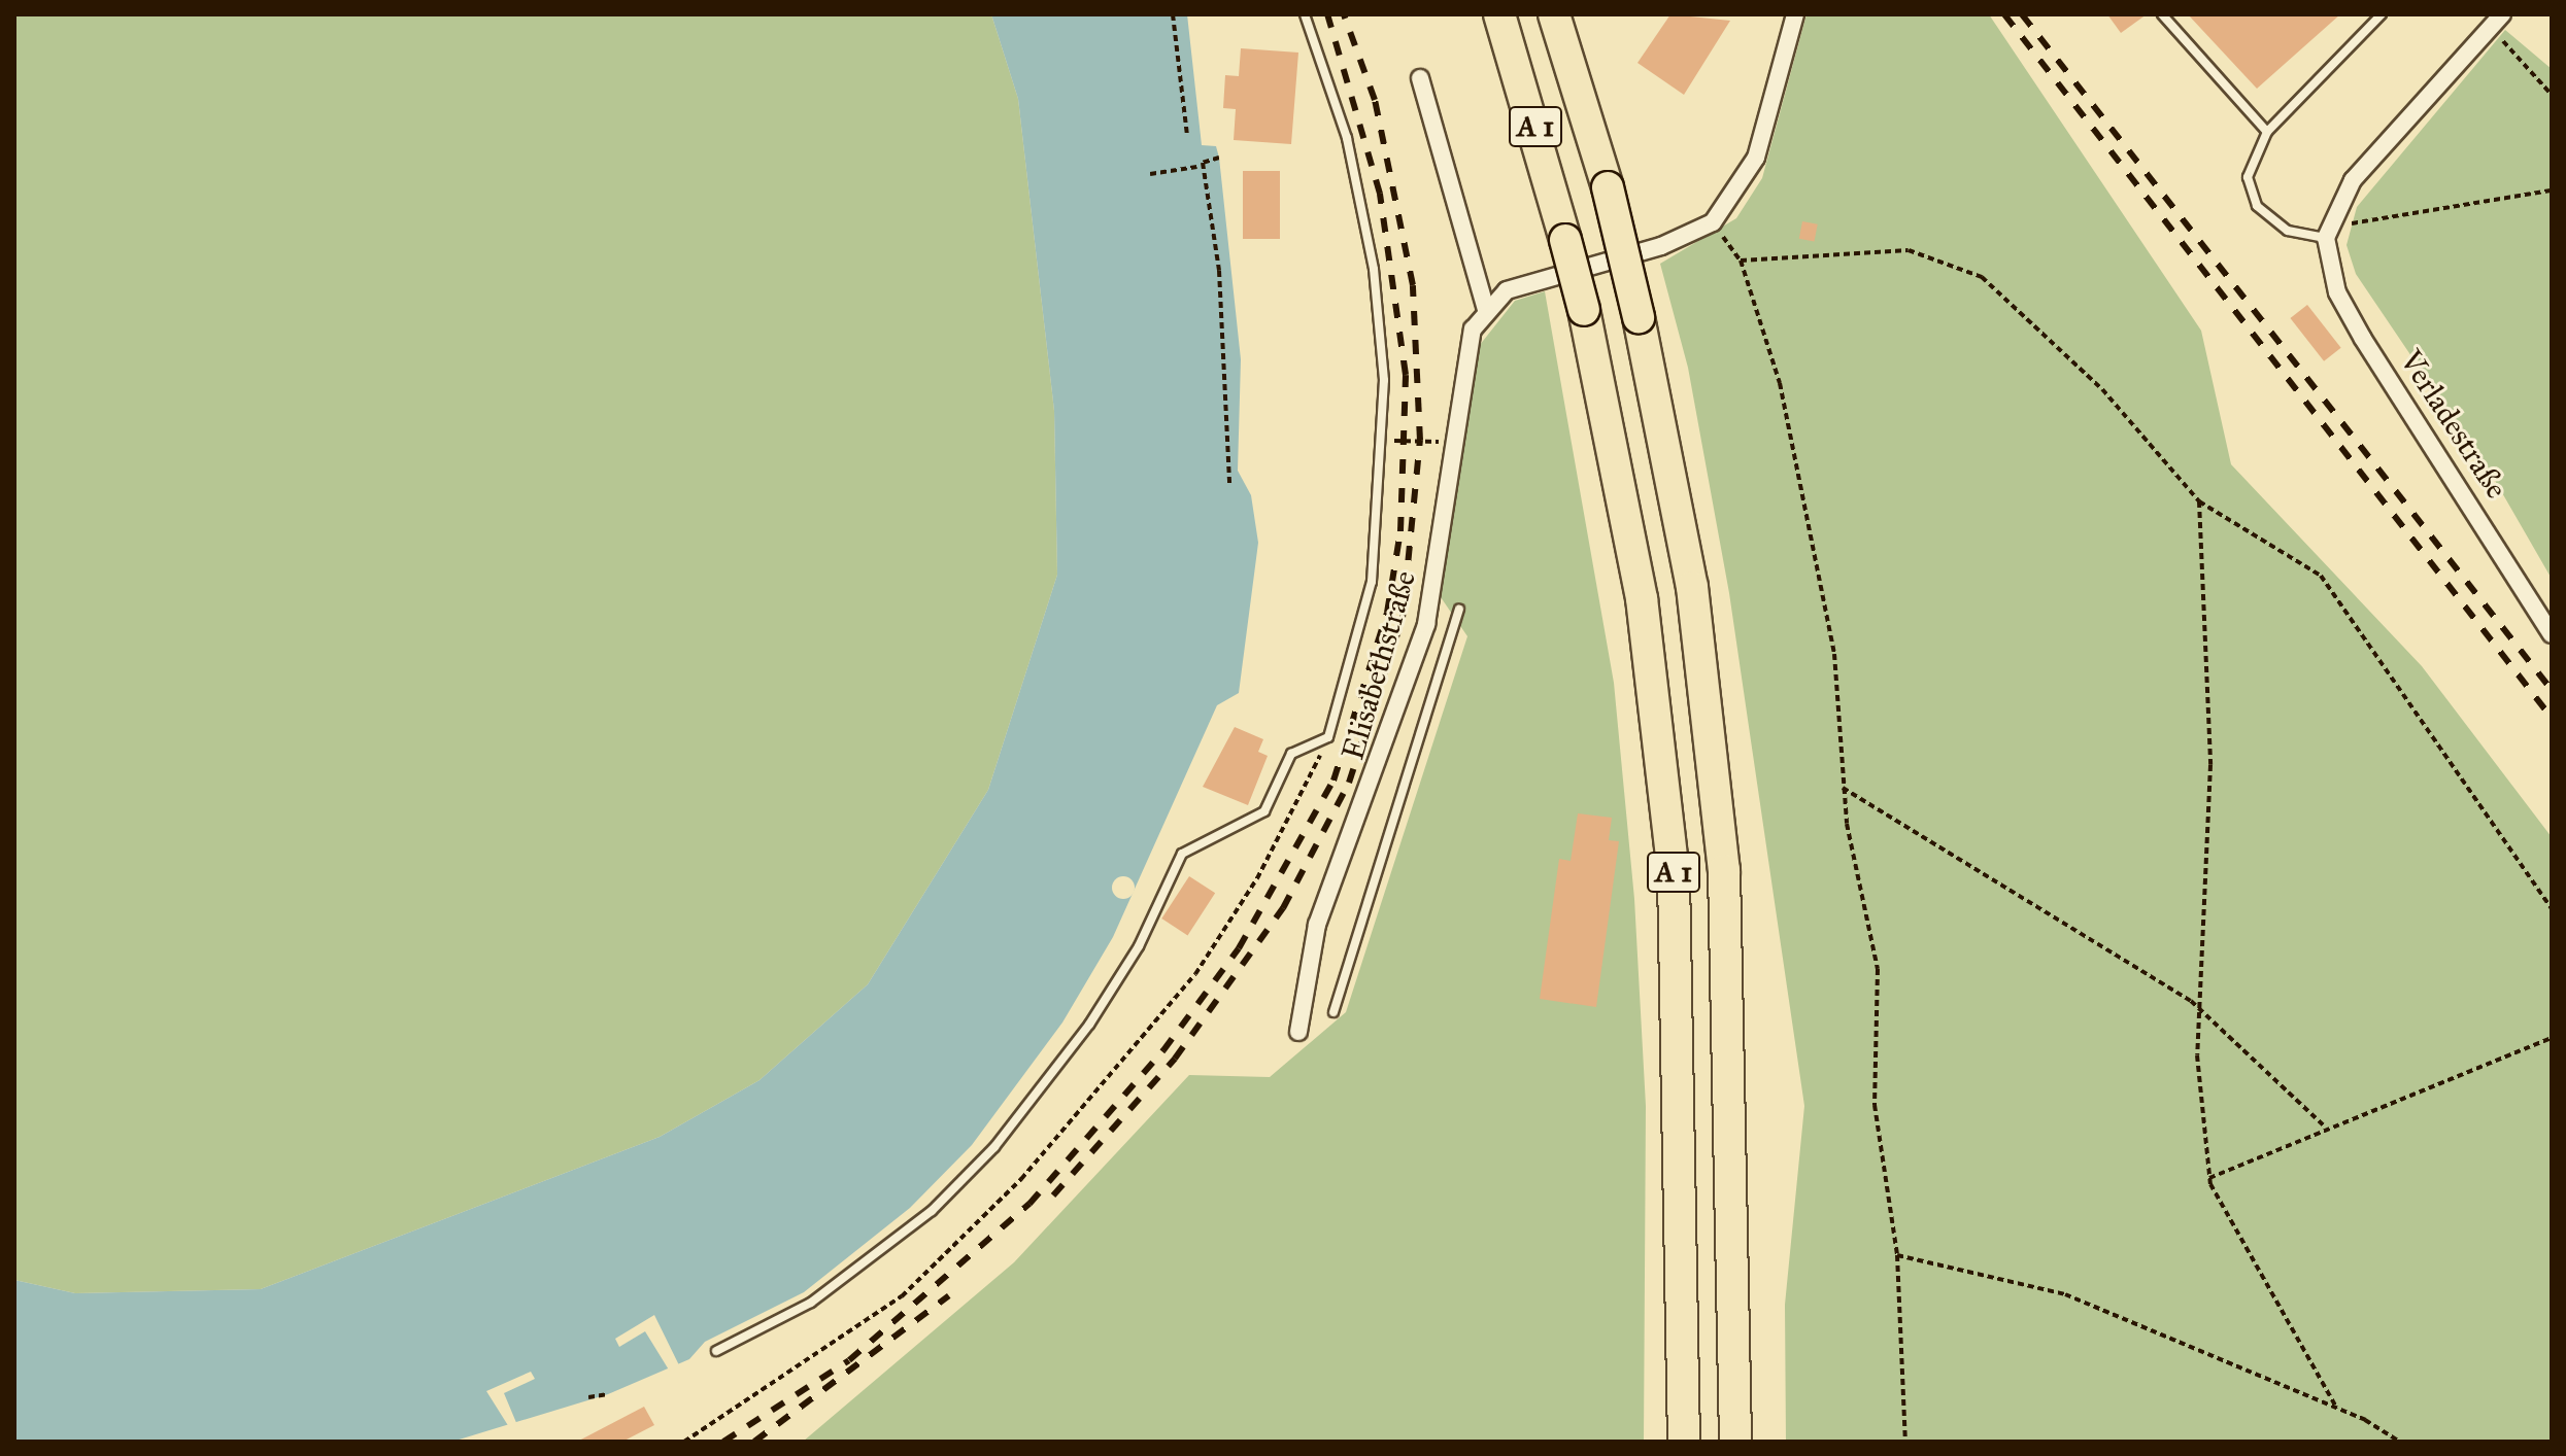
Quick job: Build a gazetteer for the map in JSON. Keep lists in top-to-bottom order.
{
  "streets": {
    "highway": ["A 1"],
    "street": ["Verladestraße", "Elisabethstraße"]
  }
}
